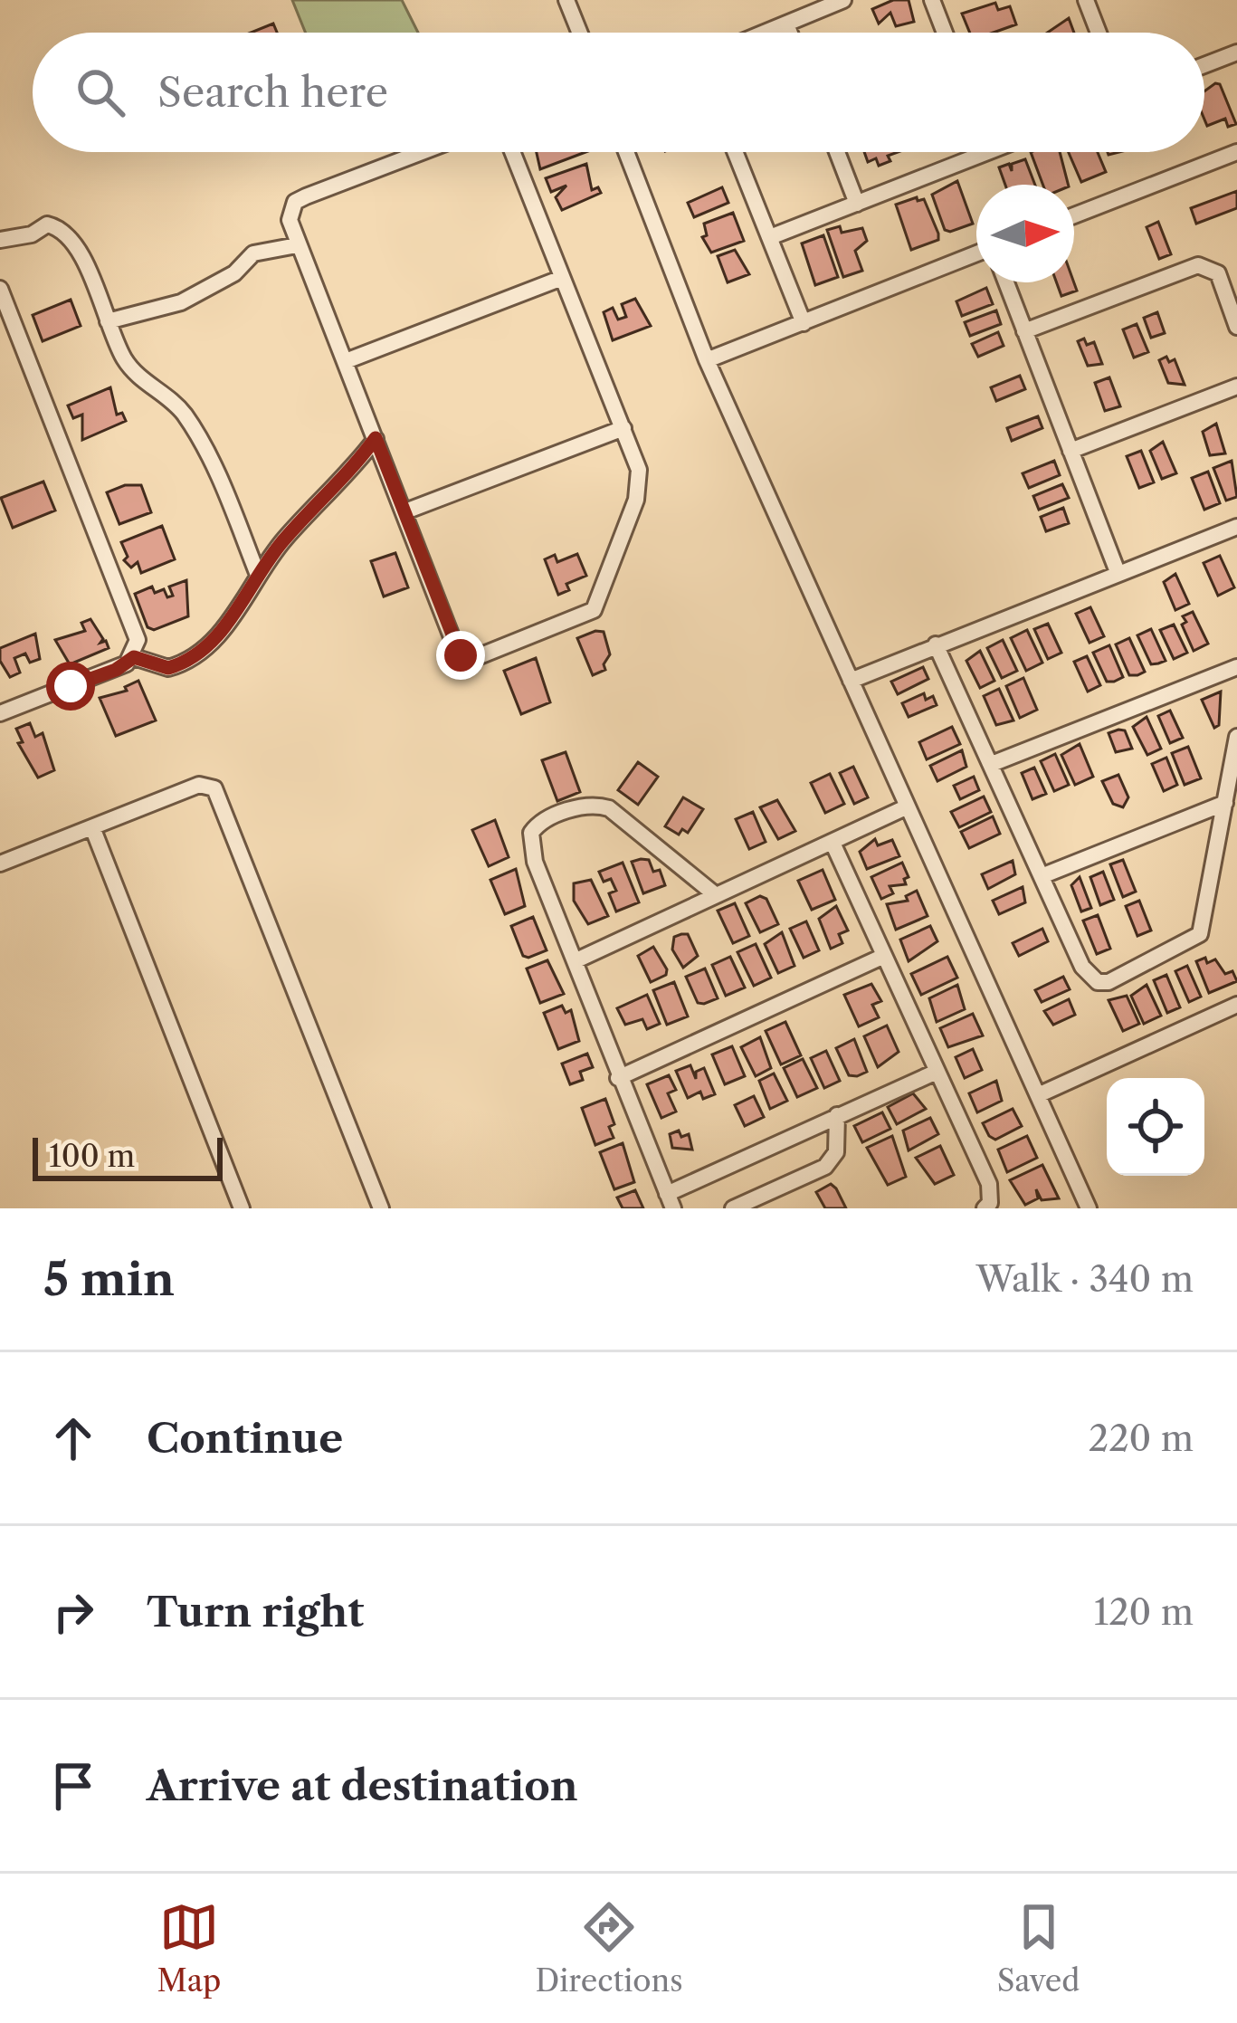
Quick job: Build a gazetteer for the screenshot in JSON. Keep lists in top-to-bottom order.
{
  "scale_bar": "100 m",
  "north": "right",
  "page": {
    "search": "Search here",
    "scale": "100 m",
    "heading": ["5 min", "Walk · 340 m"],
    "list": [
      ["Continue", "220 m"],
      ["Turn right", "120 m"],
      "Arrive at destination"
    ],
    "nav": ["Map", "Directions", "Saved"]
  }
}
